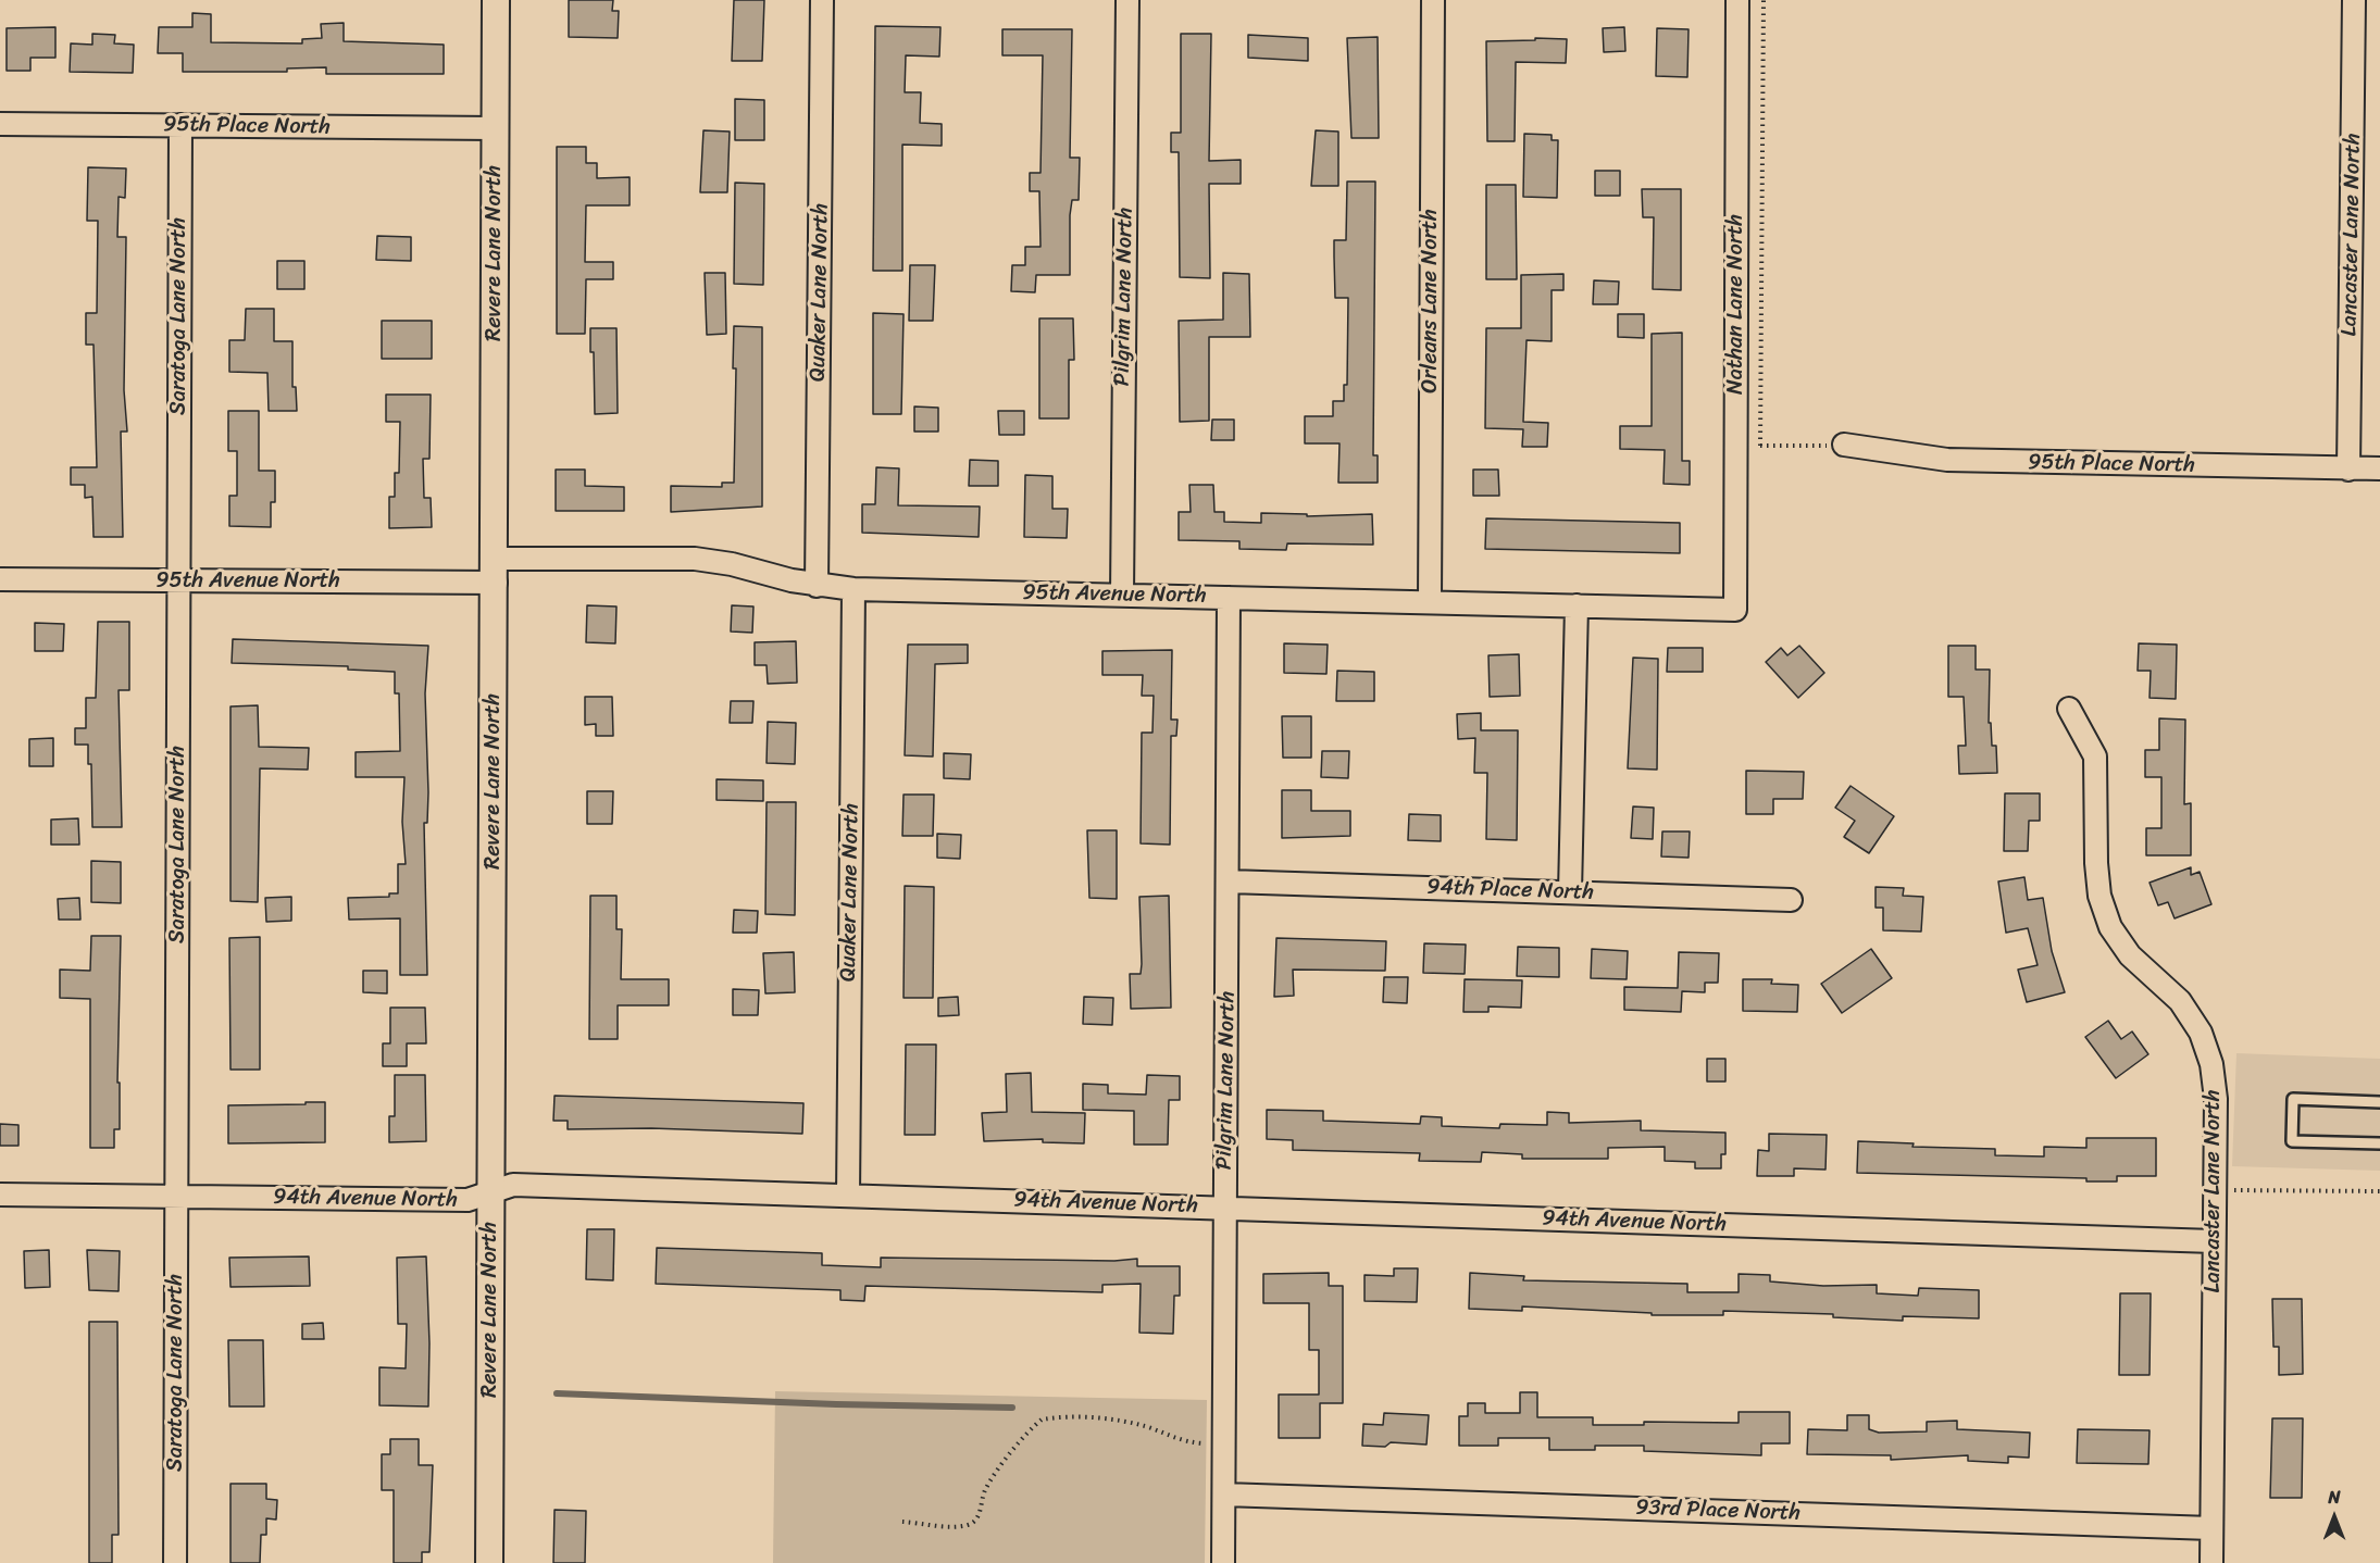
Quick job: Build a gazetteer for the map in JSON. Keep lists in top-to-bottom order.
{
  "streets": {
    "street": [
      "95th Place North",
      "Lancaster Lane North",
      "Revere Lane North",
      "Quaker Lane North",
      "Pilgrim Lane North",
      "Orleans Lane North",
      "Nathan Lane North",
      "Saratoga Lane North",
      "95th Avenue North",
      "94th Place North",
      "94th Avenue North",
      "93rd Place North"
    ]
  },
  "crossings": [
    ["95th Place North", "Lancaster Lane North"],
    ["95th Place North", "Revere Lane North"],
    ["95th Place North", "Saratoga Lane North"],
    ["Lancaster Lane North", "94th Avenue North"],
    ["Lancaster Lane North", "93rd Place North"],
    ["Revere Lane North", "95th Avenue North"],
    ["Revere Lane North", "94th Avenue North"],
    ["Quaker Lane North", "95th Avenue North"],
    ["Quaker Lane North", "94th Avenue North"],
    ["Pilgrim Lane North", "95th Avenue North"],
    ["Pilgrim Lane North", "94th Place North"],
    ["Pilgrim Lane North", "94th Avenue North"],
    ["Pilgrim Lane North", "93rd Place North"],
    ["Orleans Lane North", "95th Avenue North"],
    ["Nathan Lane North", "95th Avenue North"],
    ["Saratoga Lane North", "95th Avenue North"],
    ["Saratoga Lane North", "94th Avenue North"]
  ],
  "north": "top"
}
